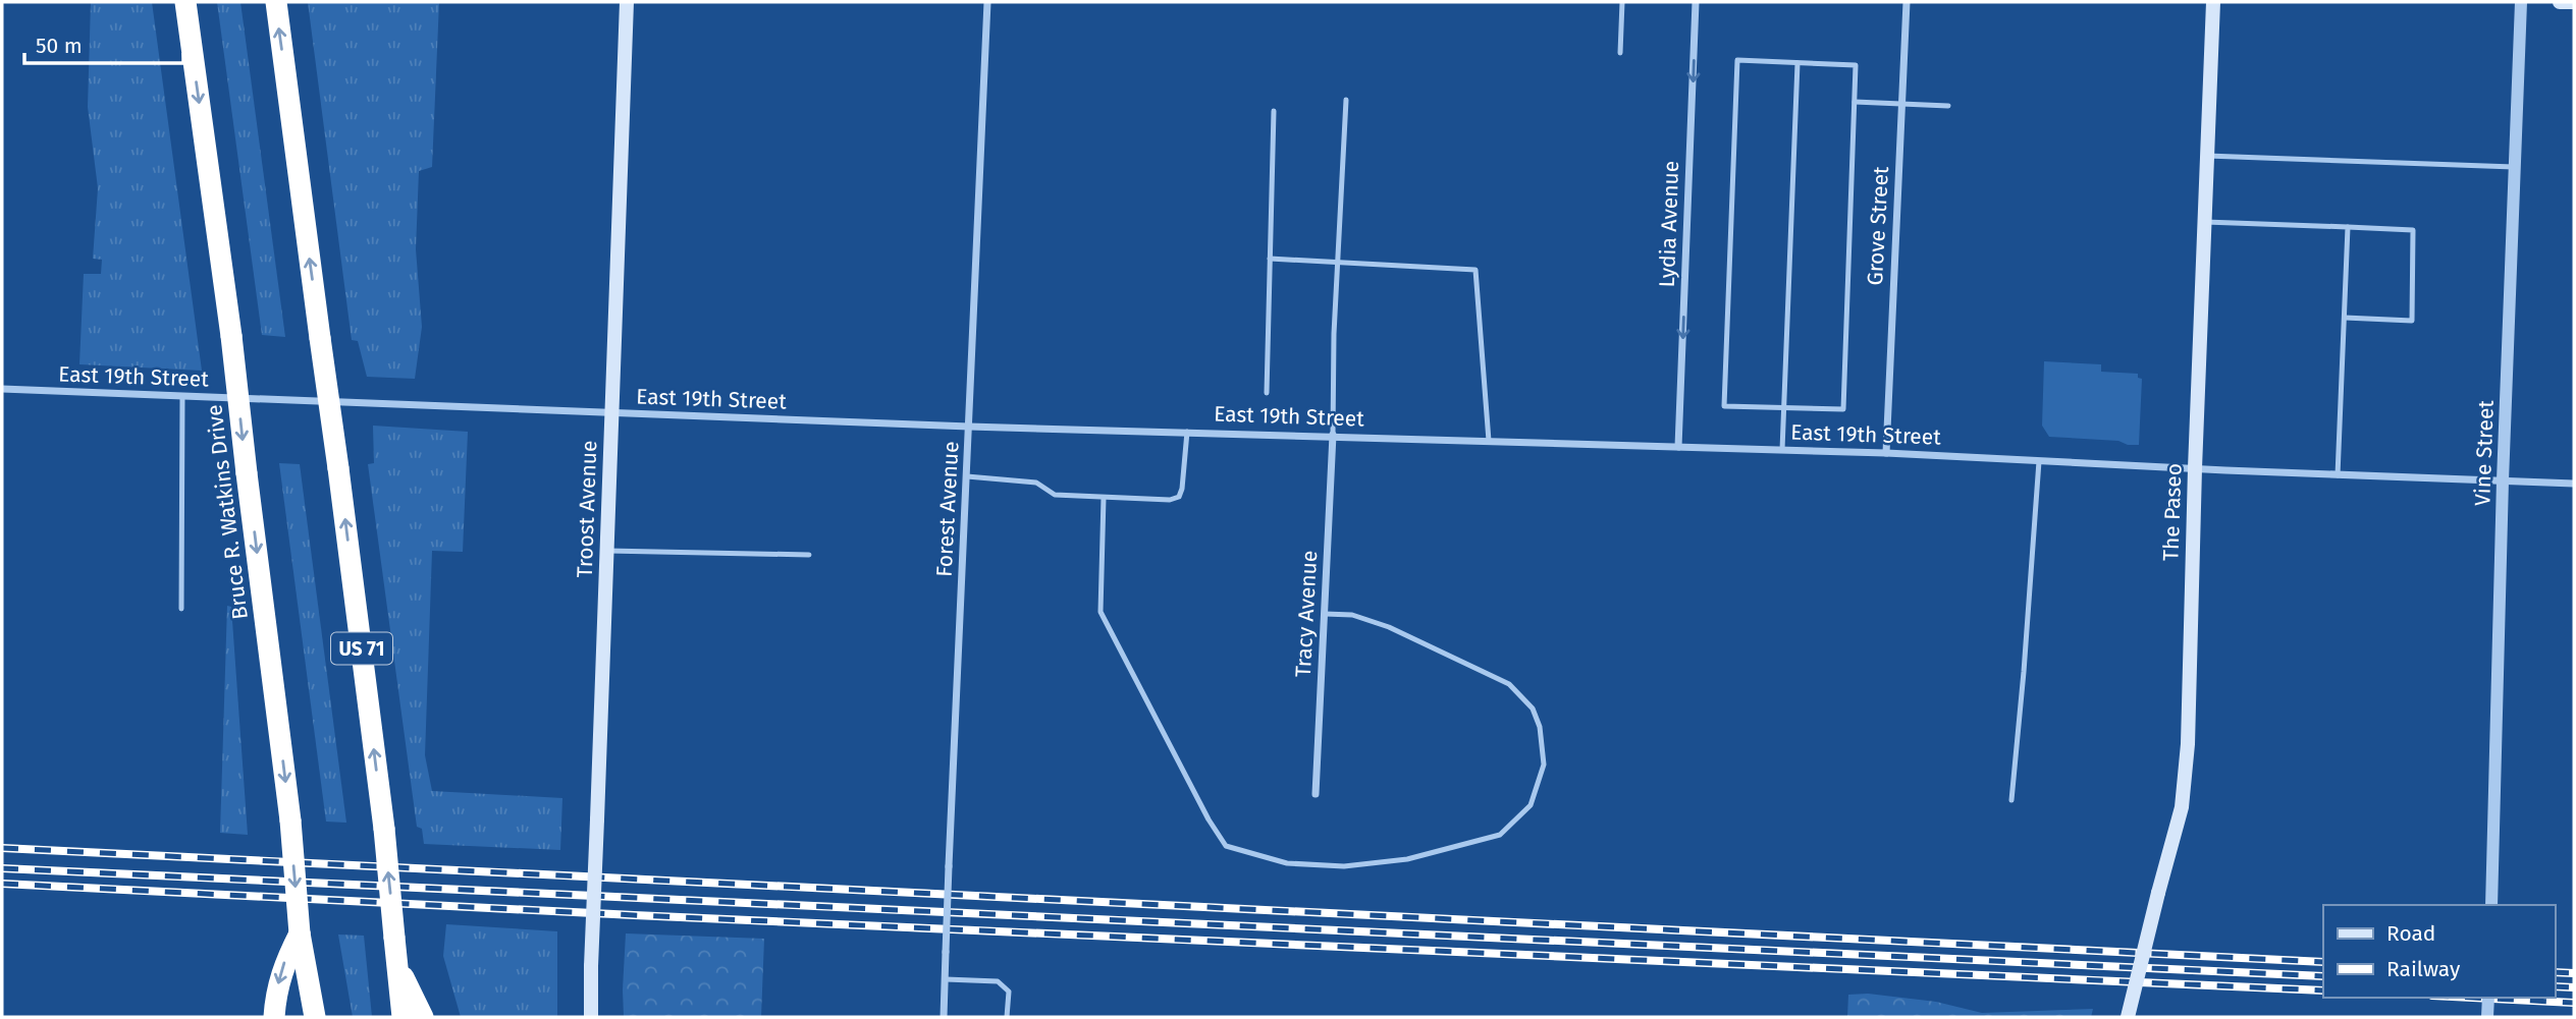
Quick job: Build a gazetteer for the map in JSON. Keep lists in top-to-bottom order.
{
  "streets": {
    "highway": ["Bruce R. Watkins Drive", "US 71"],
    "main road": ["Troost Avenue", "The Paseo"],
    "street": [
      "Lydia Avenue",
      "Grove Street",
      "East 19th Street",
      "Vine Street",
      "Forest Avenue",
      "Tracy Avenue"
    ]
  },
  "crossings": [
    ["Lydia Avenue", "East 19th Street"],
    ["Grove Street", "East 19th Street"],
    ["East 19th Street", "Vine Street"],
    ["East 19th Street", "Troost Avenue"],
    ["East 19th Street", "Forest Avenue"],
    ["East 19th Street", "The Paseo"],
    ["East 19th Street", "Tracy Avenue"]
  ],
  "one_way": ["Lydia Avenue"],
  "legend": ["Road", "Railway"],
  "scale_bar": "50 m"
}
